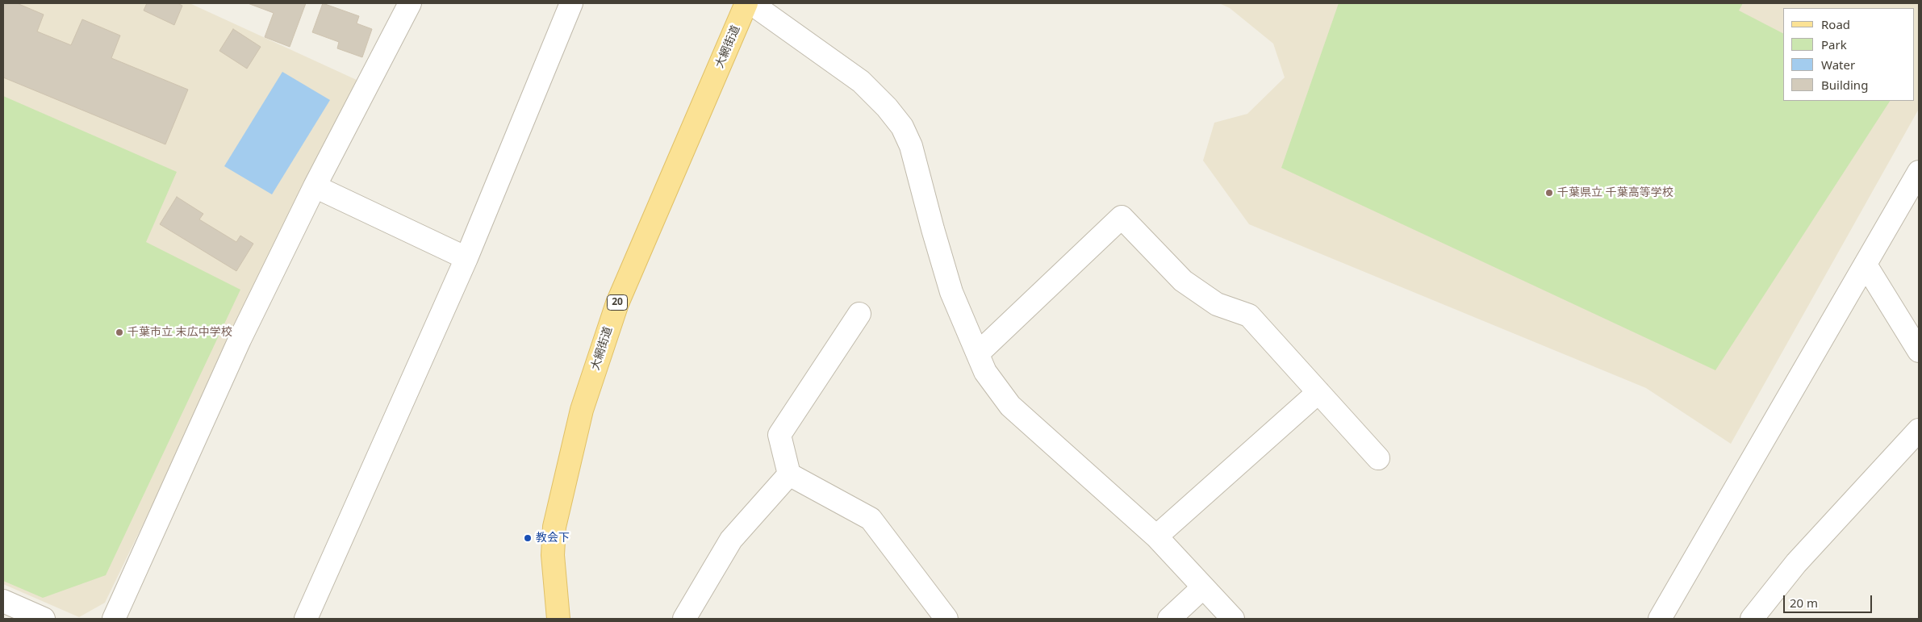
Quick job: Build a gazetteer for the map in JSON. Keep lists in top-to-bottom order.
{
  "streets": {
    "main road": ["大網街道", "20"]
  },
  "places": ["千葉県立 千葉高等学校", "千葉市立 末広中学校", "教会下"],
  "legend": [
    "Road",
    "Park",
    "Water",
    "Building"
  ],
  "scale_bar": "20 m"
}
